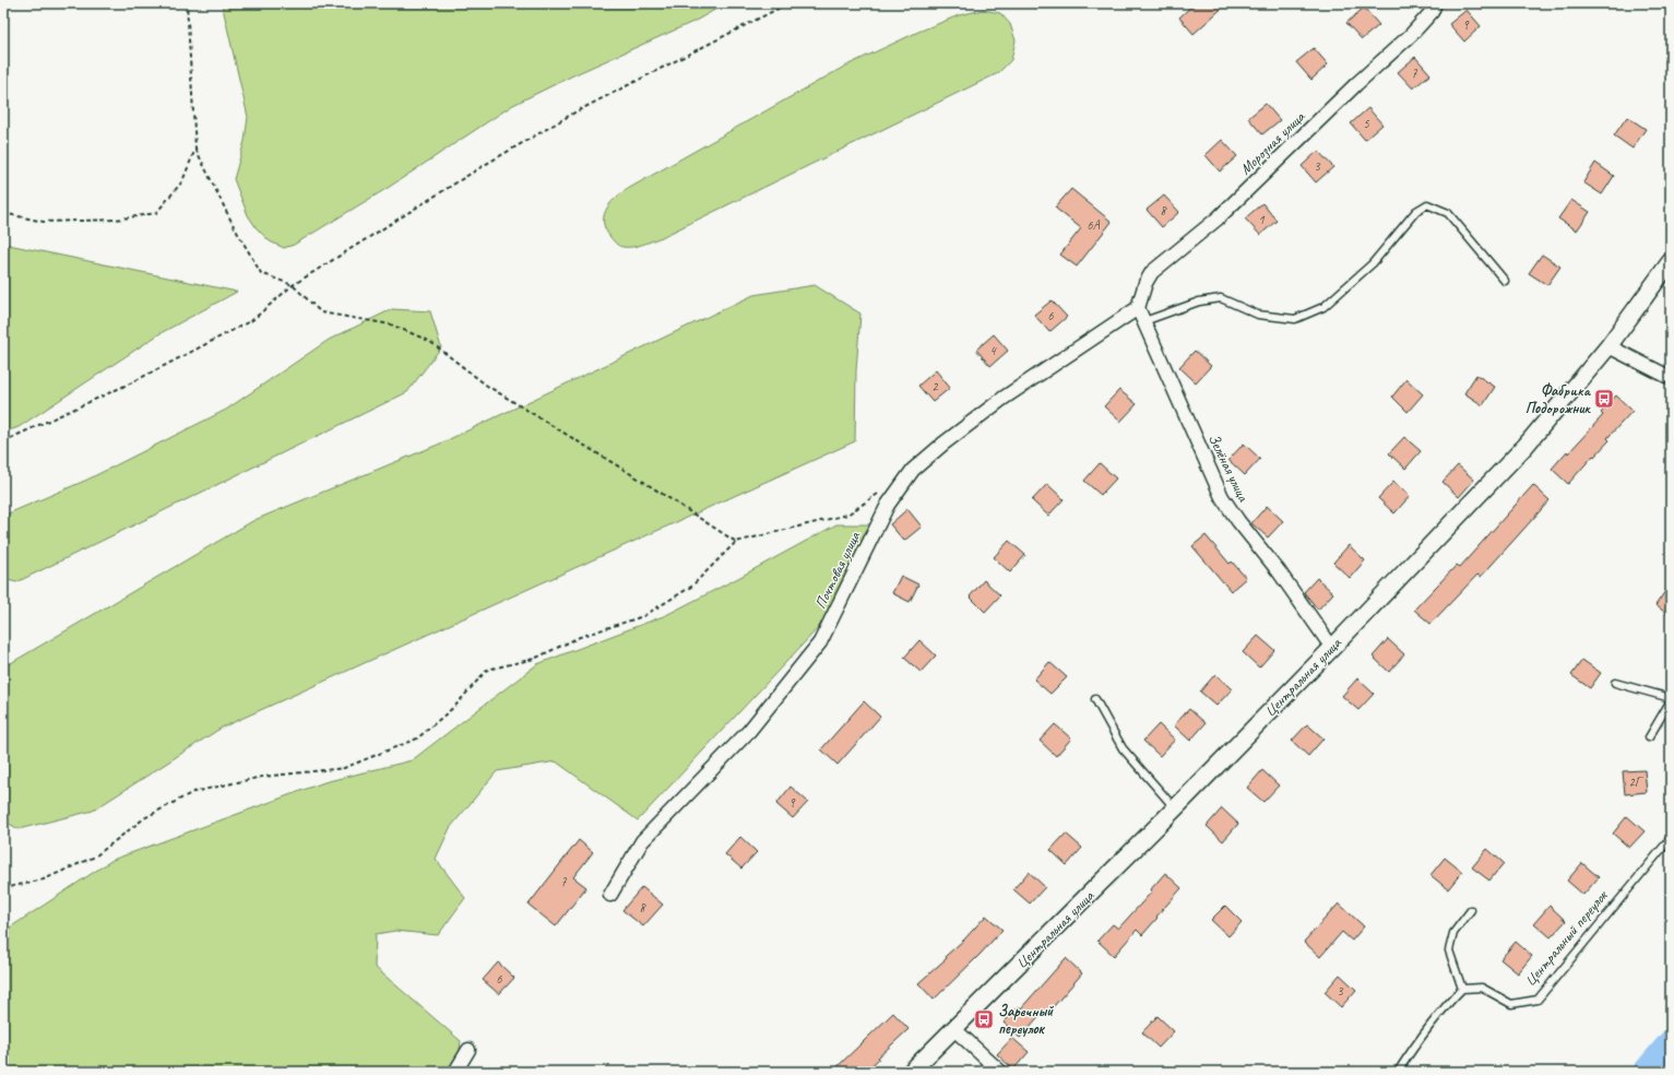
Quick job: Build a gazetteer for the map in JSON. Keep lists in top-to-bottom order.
{
  "streets": {
    "street": [
      "Морозная улица",
      "Зелёная улица",
      "Почтовая улица",
      "Центральная улица"
    ],
    "lane": ["Центральный переулок"]
  },
  "crossings": [
    ["Морозная улица", "Зелёная улица"],
    ["Морозная улица", "Почтовая улица"],
    ["Зелёная улица", "Почтовая улица"],
    ["Зелёная улица", "Центральная улица"]
  ],
  "places": {
    "bus stop": ["Фабрика Подорожник", "Заречный переулок"]
  },
  "house_numbers": [
    "9",
    "7",
    "5",
    "3",
    "8",
    "1",
    "6А",
    "6",
    "4",
    "2",
    "2Г",
    "9",
    "7",
    "8",
    "6",
    "3"
  ]
}
